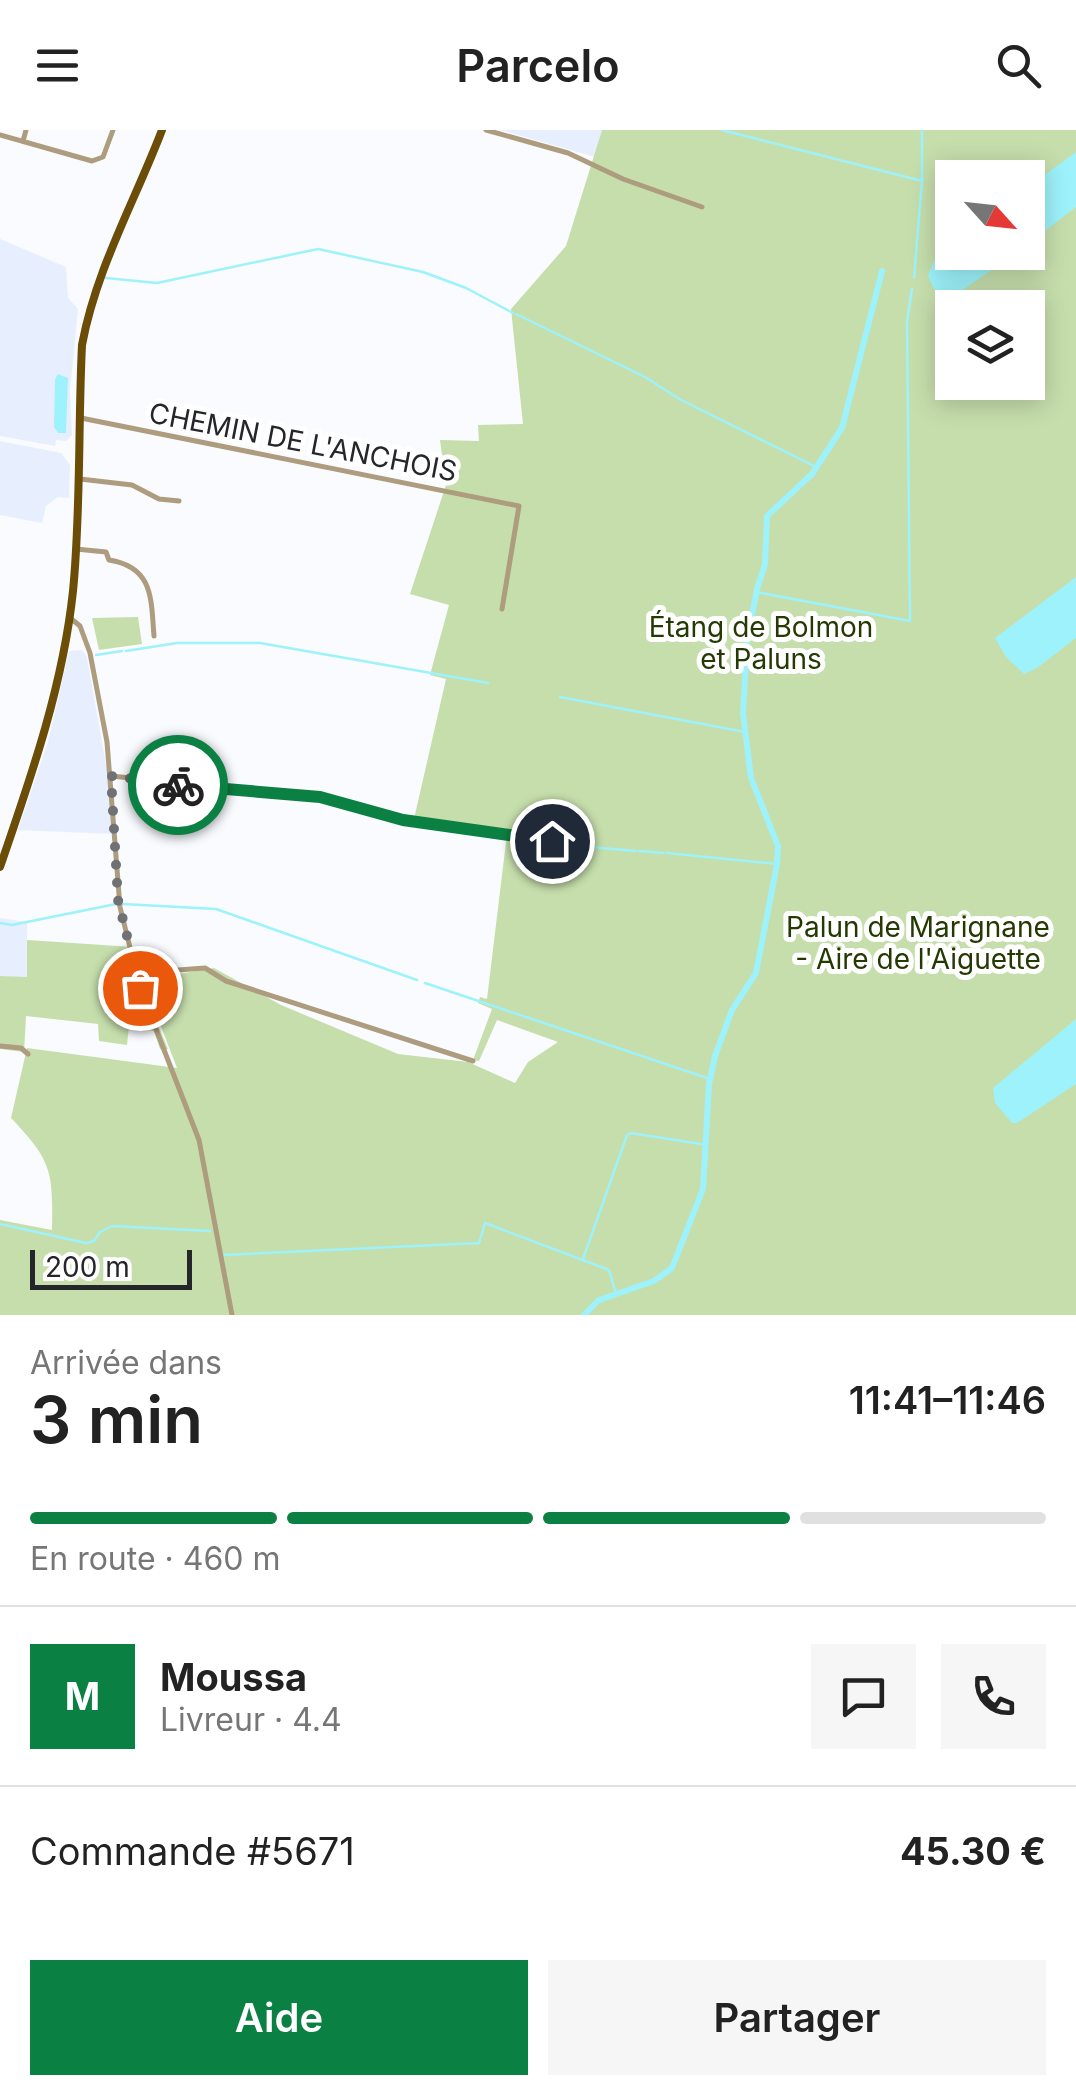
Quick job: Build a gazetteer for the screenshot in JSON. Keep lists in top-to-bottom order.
{
  "streets": {
    "street": ["CHEMIN DE L'ANCHOIS"]
  },
  "parks": ["Étang de Bolmon et Paluns", "Palun de Marignane - Aire de l'Aiguette"],
  "scale_bar": "200 m",
  "north": "bottom right",
  "page": {
    "header": "Parcelo",
    "scale": "200 m",
    "heading": ["3 min", "Arrivée dans", "11:41–11:46"],
    "panel": [
      "Moussa",
      "Livreur · 4.4",
      "Commande #5671",
      "45.30 €"
    ],
    "bar": "En route · 460 m",
    "round": "M",
    "buttons": ["Aide", "Partager"]
  }
}
